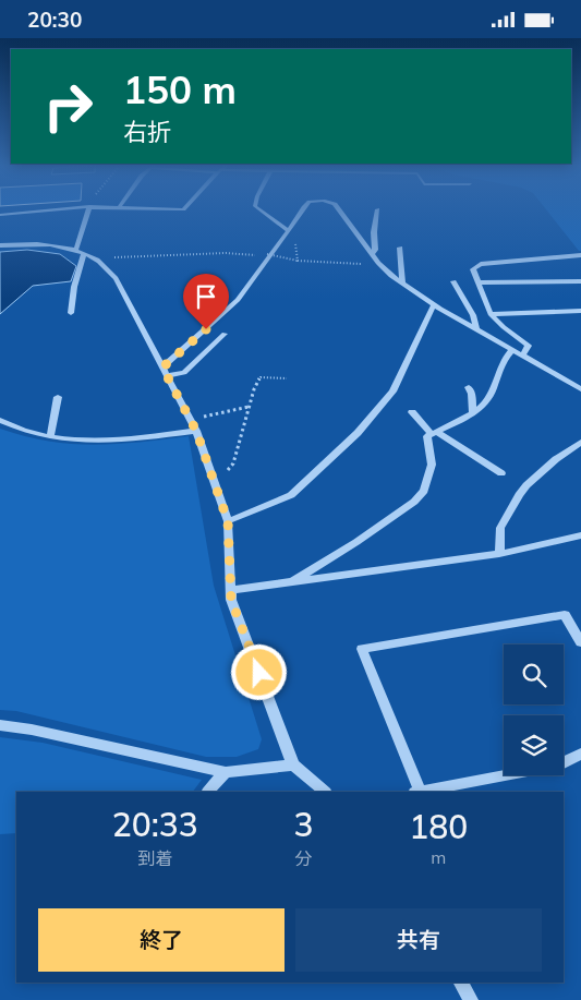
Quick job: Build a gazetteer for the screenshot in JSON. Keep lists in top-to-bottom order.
{
  "page": {
    "status": "20:30",
    "turn": ["150 m", "右折"],
    "eta": [
      "20:33",
      "到着",
      "3",
      "分",
      "180",
      "m"
    ],
    "buttons": ["終了", "共有"]
  }
}
